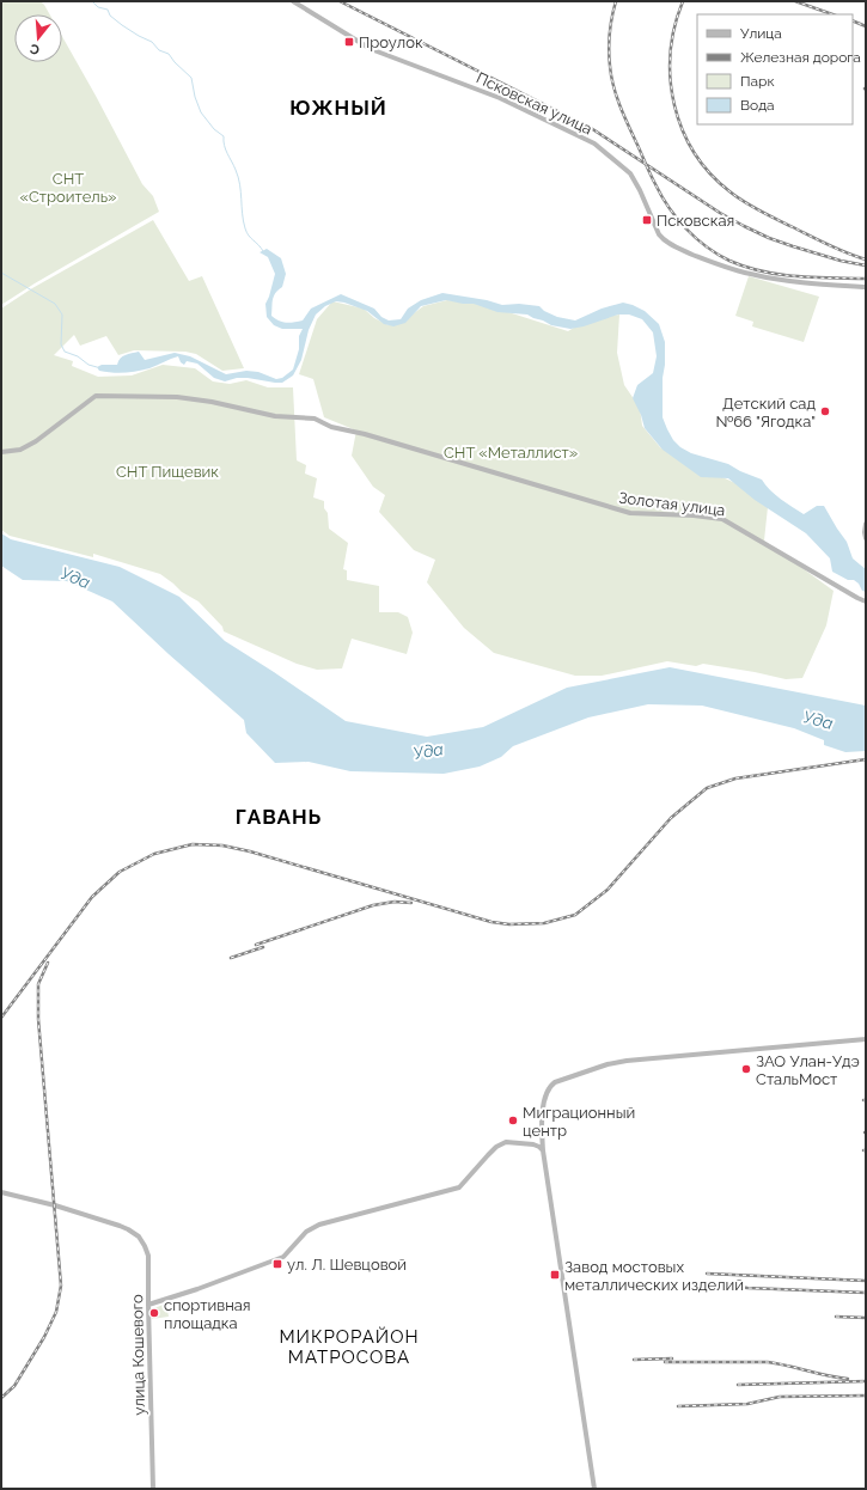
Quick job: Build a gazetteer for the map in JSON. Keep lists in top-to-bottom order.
{
  "streets": {
    "street": ["Псковская улица", "Золотая улица", "улица Кошевого"]
  },
  "districts": ["ЮЖНЫЙ", "ГАВАНЬ", "МИКРОРАЙОН МАТРОСОВА"],
  "water": ["Уда"],
  "parks": ["СНТ «Строитель»", "СНТ «Металлист»", "СНТ Пищевик"],
  "places": {
    "transit": [
      "Проулок",
      "Псковская",
      "ул. Л. Шевцовой",
      "Завод мостовых металлических изделий"
    ],
    "other": [
      "Детский сад №66 \"Ягодка\"",
      "ЗАО Улан-Удэ СтальМост",
      "Миграционный центр",
      "спортивная площадка"
    ]
  },
  "legend": [
    "Улица",
    "Железная дорога",
    "Парк",
    "Вода"
  ],
  "north": "bottom"
}
